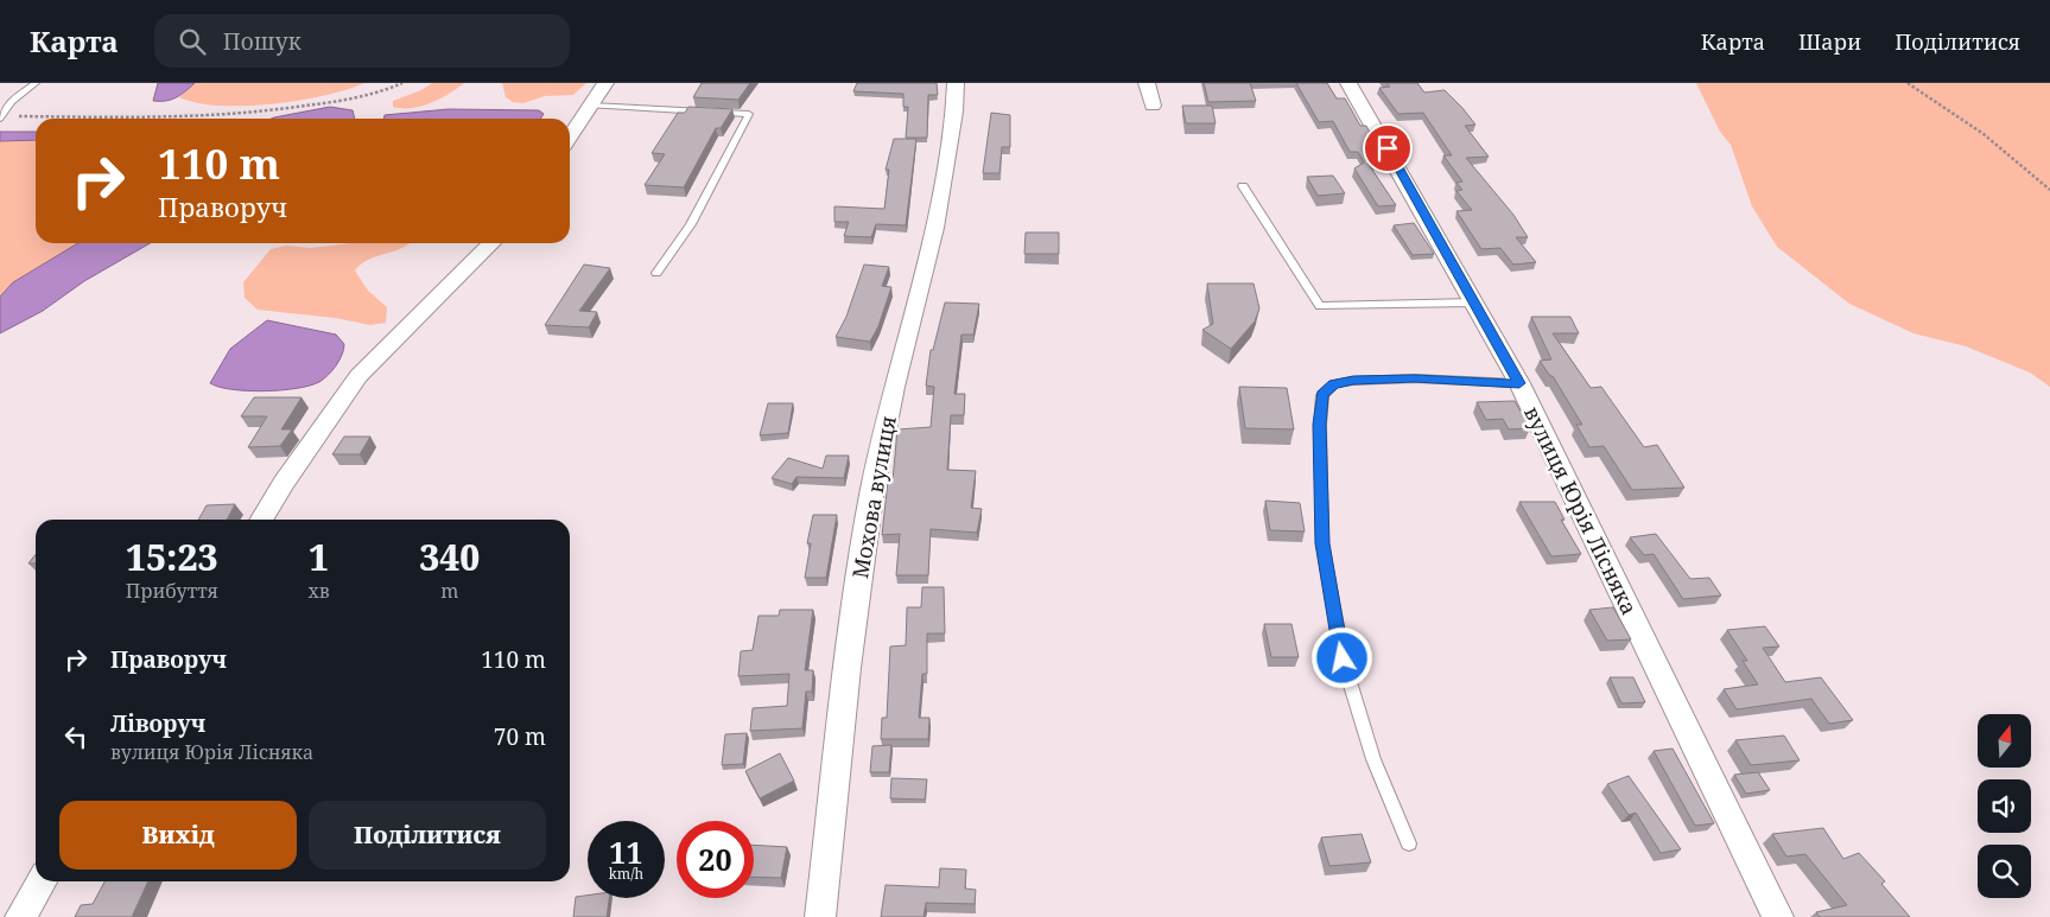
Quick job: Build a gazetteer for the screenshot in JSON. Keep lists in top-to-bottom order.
{
  "streets": {
    "street": ["Мохова вулиця", "вулиця Юрія Лісняка"]
  },
  "north": "top",
  "page": {
    "header": "Карта",
    "search": "Пошук",
    "nav": ["Карта", "Шари", "Поділитися"],
    "turn": ["110 m", "Праворуч"],
    "eta": [
      "15:23",
      "Прибуття",
      "1",
      "хв",
      "340",
      "m"
    ],
    "list": [
      {
        "name": "Праворуч",
        "value": "110 m"
      },
      {
        "name": "Ліворуч",
        "note": "вулиця Юрія Лісняка",
        "value": "70 m"
      }
    ],
    "buttons": ["Вихід", "Поділитися"],
    "speed": "11 km/h",
    "limit": "20"
  }
}
